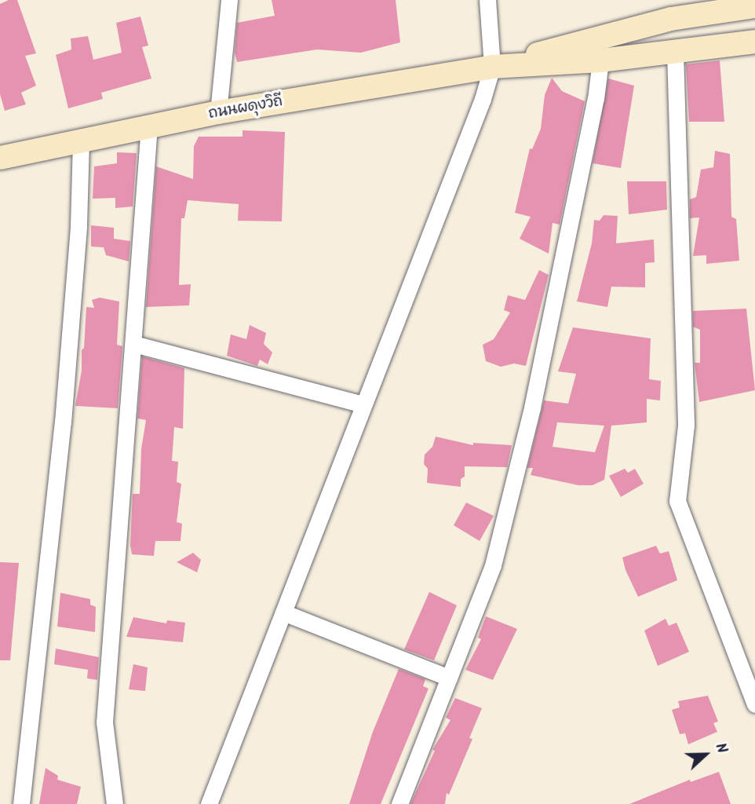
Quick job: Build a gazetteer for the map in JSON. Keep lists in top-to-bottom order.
{
  "streets": {
    "main road": ["ถนนผดุงวิถี"]
  },
  "north": "right"
}
